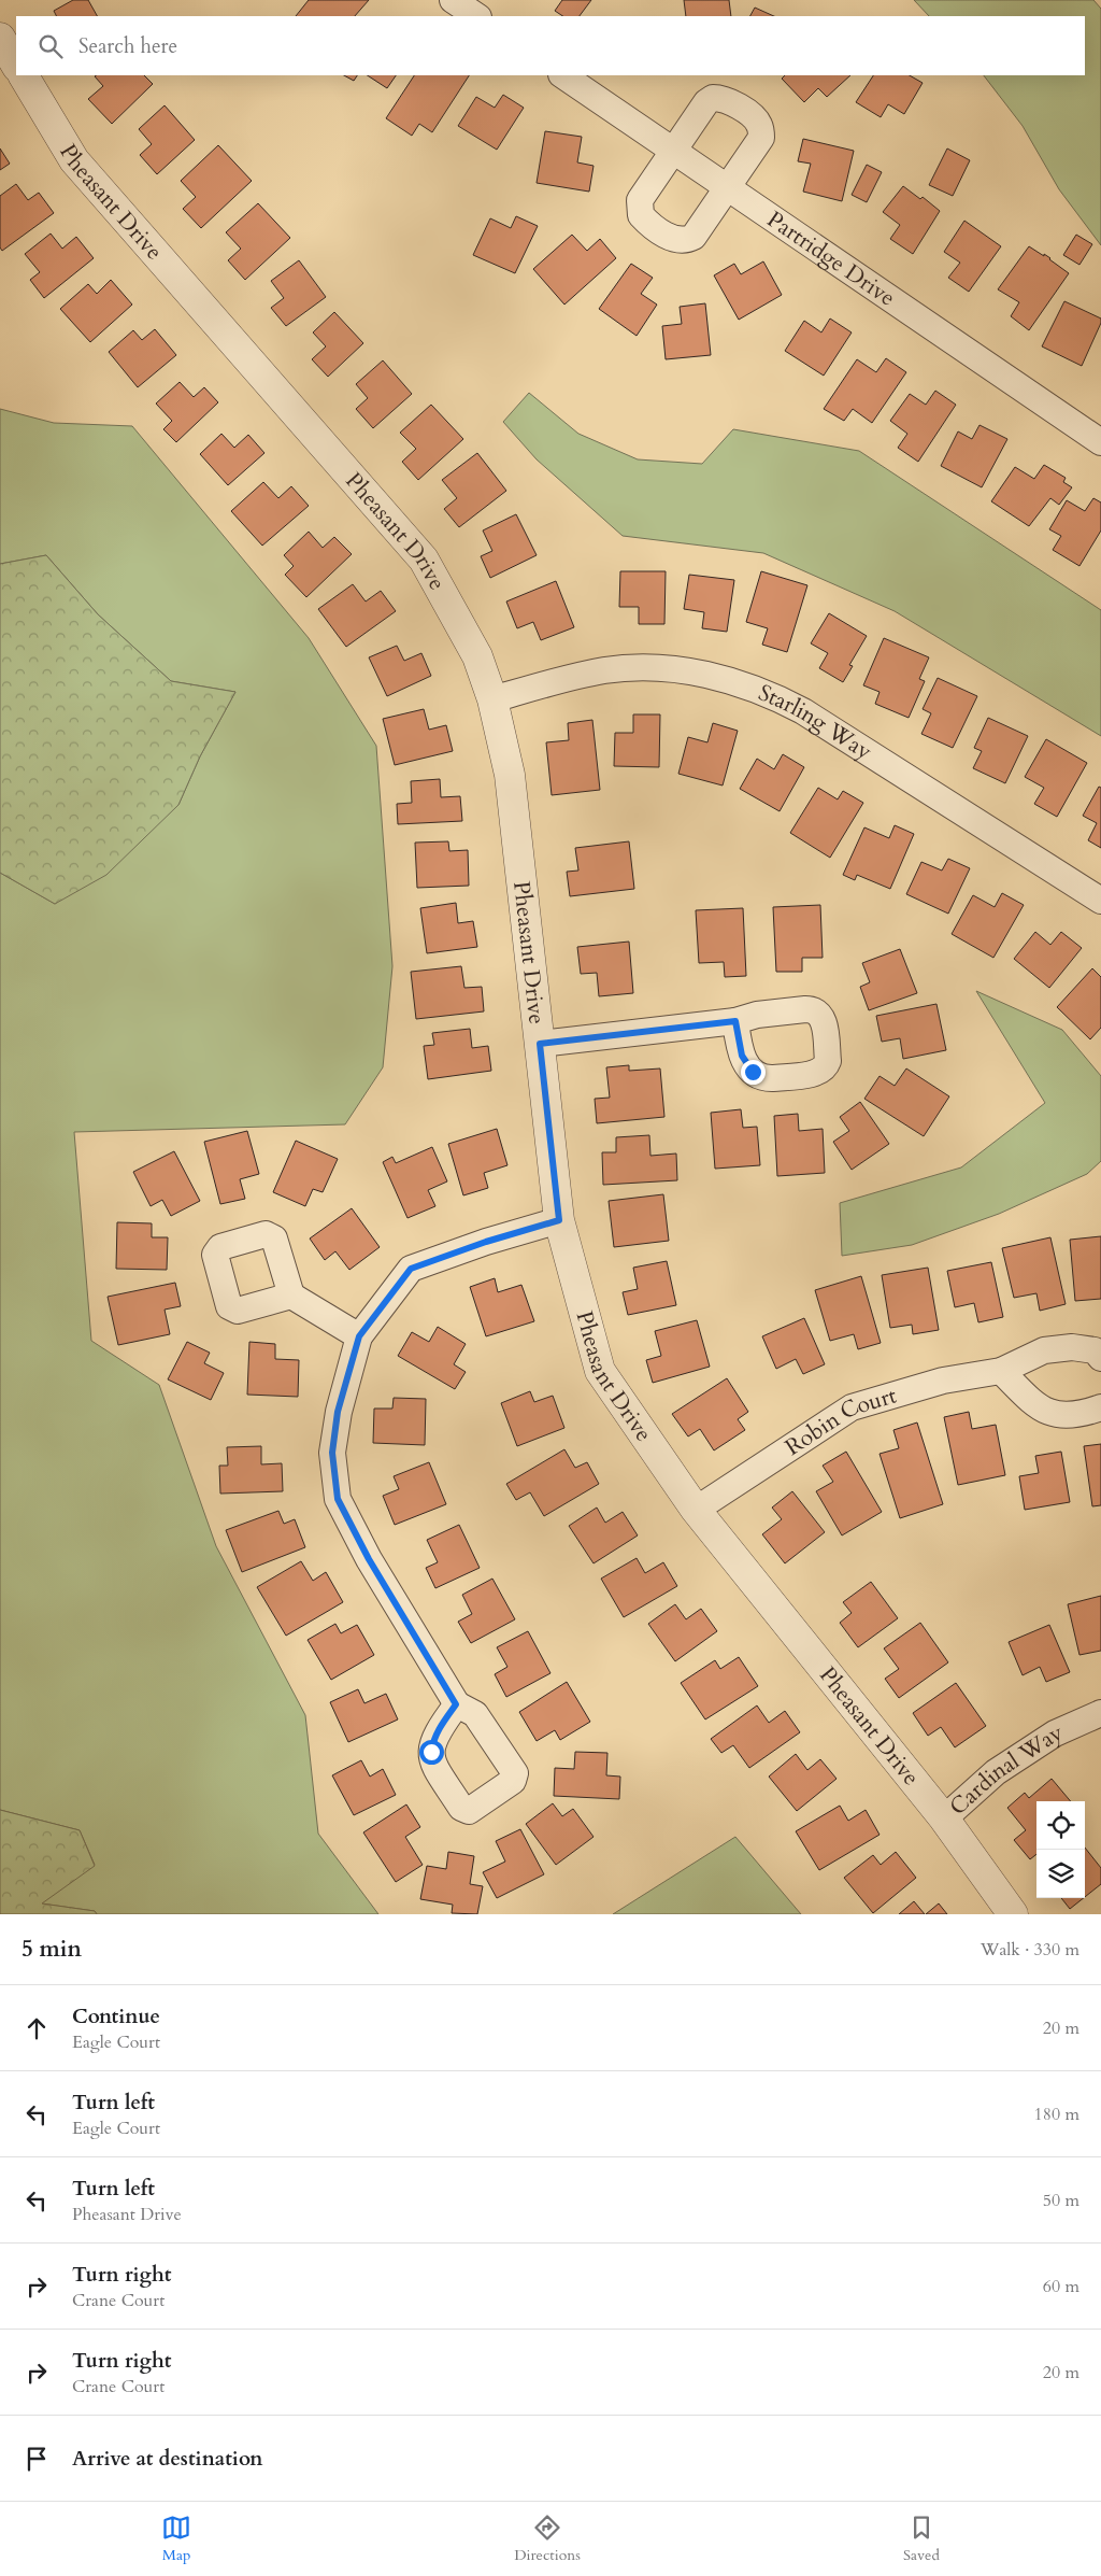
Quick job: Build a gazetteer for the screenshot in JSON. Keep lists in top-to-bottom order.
{
  "streets": {
    "street": [
      "Pheasant Drive",
      "Partridge Drive",
      "Starling Way",
      "Robin Court",
      "Cardinal Way"
    ]
  },
  "crossings": [
    ["Pheasant Drive", "Starling Way"],
    ["Pheasant Drive", "Robin Court"],
    ["Pheasant Drive", "Cardinal Way"]
  ],
  "page": {
    "search": "Search here",
    "heading": ["5 min", "Walk · 330 m"],
    "list": [
      ["Continue", "Eagle Court", "20 m"],
      ["Turn left", "Eagle Court", "180 m"],
      ["Turn left", "Pheasant Drive", "50 m"],
      ["Turn right", "Crane Court", "60 m"],
      ["Turn right", "Crane Court", "20 m"],
      "Arrive at destination"
    ],
    "nav": ["Map", "Directions", "Saved"]
  }
}
